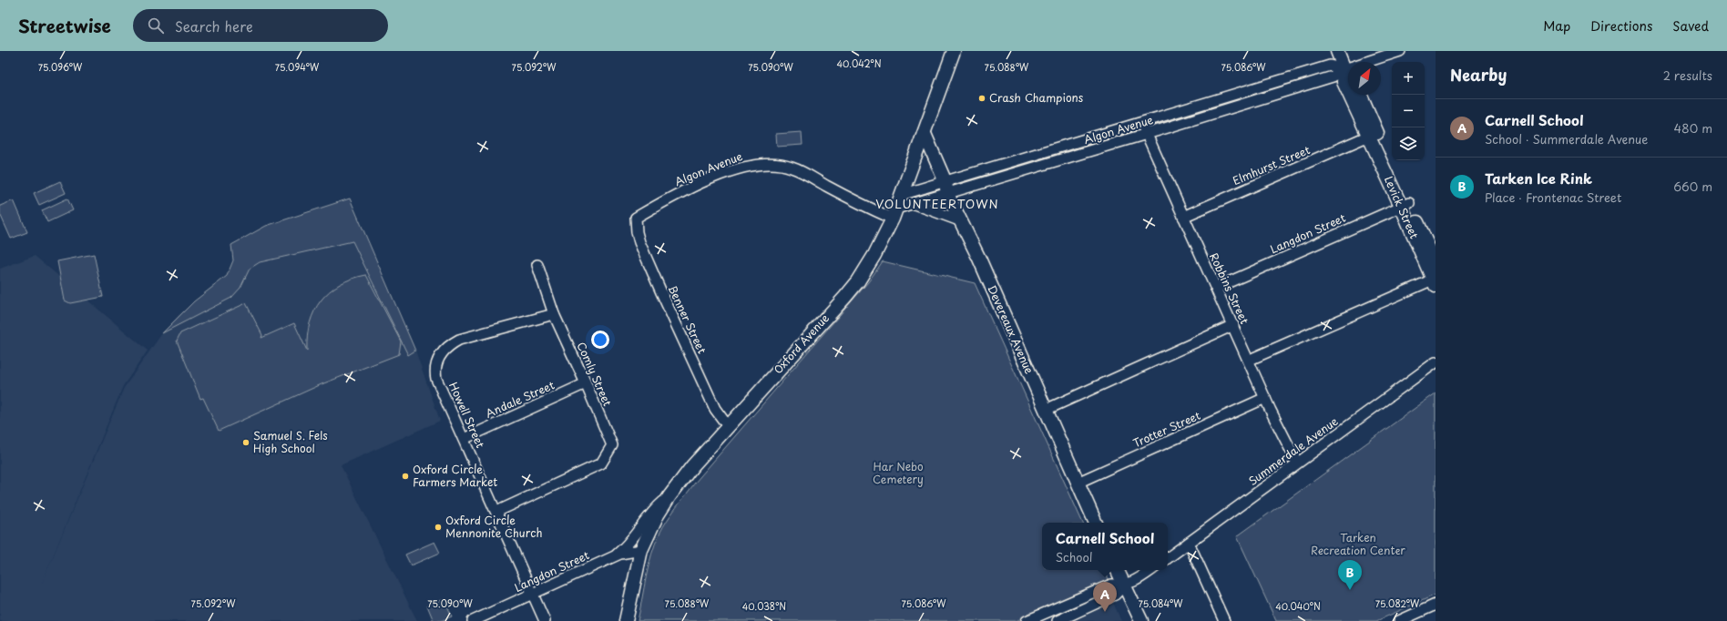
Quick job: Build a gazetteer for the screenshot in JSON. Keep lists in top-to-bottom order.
{
  "streets": {
    "main road": ["Levick Street", "Devereaux Avenue", "Oxford Avenue"],
    "street": [
      "Algon Avenue",
      "Elmhurst Street",
      "Langdon Street",
      "Robbins Street",
      "Benner Street",
      "Comly Street",
      "Andale Street",
      "Howell Street",
      "Trotter Street",
      "Summerdale Avenue"
    ]
  },
  "crossings": [
    ["Algon Avenue", "Levick Street"],
    ["Algon Avenue", "Robbins Street"],
    ["Algon Avenue", "Benner Street"],
    ["Algon Avenue", "Devereaux Avenue"],
    ["Algon Avenue", "Oxford Avenue"],
    ["Elmhurst Street", "Levick Street"],
    ["Elmhurst Street", "Robbins Street"],
    ["Levick Street", "Langdon Street"],
    ["Langdon Street", "Robbins Street"],
    ["Langdon Street", "Oxford Avenue"],
    ["Langdon Street", "Howell Street"],
    ["Robbins Street", "Trotter Street"],
    ["Robbins Street", "Summerdale Avenue"],
    ["Benner Street", "Oxford Avenue"],
    ["Devereaux Avenue", "Oxford Avenue"],
    ["Devereaux Avenue", "Trotter Street"],
    ["Comly Street", "Andale Street"],
    ["Comly Street", "Howell Street"],
    ["Andale Street", "Howell Street"]
  ],
  "districts": ["VOLUNTEERTOWN"],
  "parks": ["Har Nebo Cemetery", "Tarken Recreation Center"],
  "places": [
    "Crash Champions",
    "Samuel S. Fels High School",
    "Oxford Circle Farmers Market",
    "Oxford Circle Mennonite Church"
  ],
  "north": "top right",
  "page": {
    "header": "Streetwise",
    "search": "Search here",
    "nav": ["Map", "Directions", "Saved"],
    "heading": ["Nearby", "2 results"],
    "map_buttons": ["+", "−"],
    "list": [
      {
        "mark": "A",
        "name": "Carnell School",
        "note": "School · Summerdale Avenue",
        "value": "480 m"
      },
      {
        "mark": "B",
        "name": "Tarken Ice Rink",
        "note": "Place · Frontenac Street",
        "value": "660 m"
      }
    ],
    "popup": ["Carnell School", "School"],
    "pins": ["B", "A"]
  },
  "coordinates": [
    "40.042°N",
    "75.094°W",
    "75.096°W",
    "75.092°W",
    "75.090°W",
    "75.088°W",
    "75.086°W",
    "75.084°W",
    "75.082°W",
    "40.038°N",
    "40.040°N"
  ]
}
